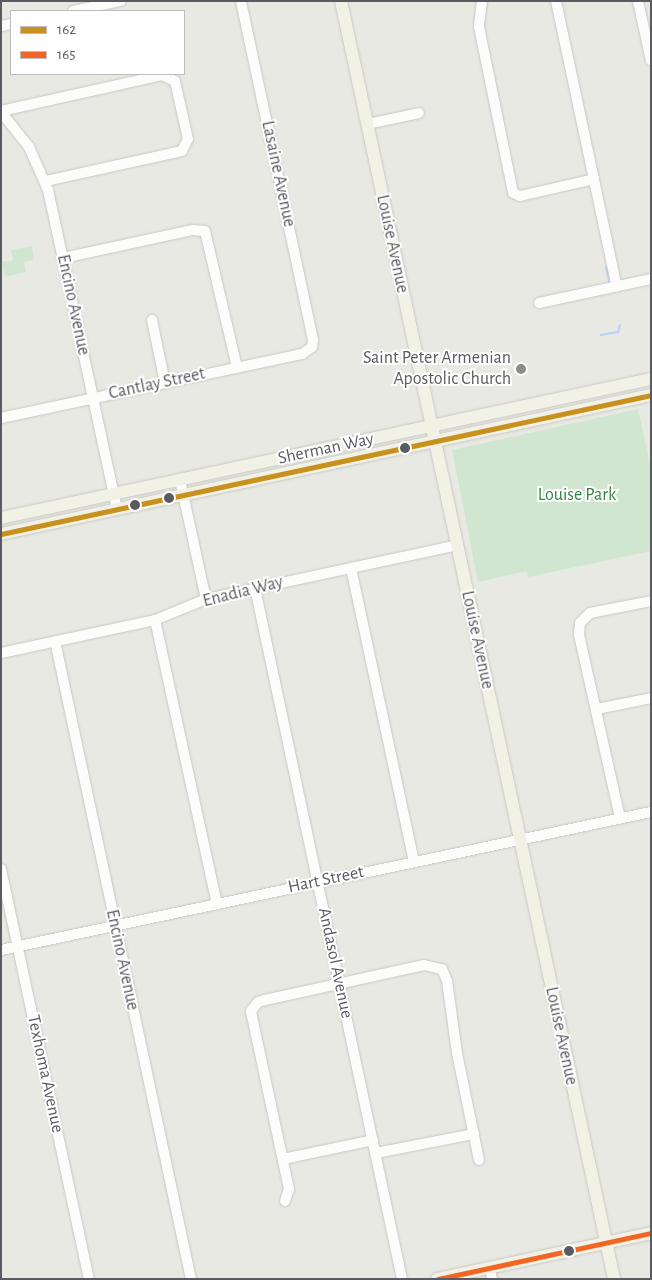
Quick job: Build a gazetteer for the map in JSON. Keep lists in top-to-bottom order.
{
  "streets": {
    "main road": ["Louise Avenue", "Sherman Way"],
    "street": [
      "Lasaine Avenue",
      "Encino Avenue",
      "Cantlay Street",
      "Enadia Way",
      "Hart Street",
      "Andasol Avenue",
      "Texhoma Avenue"
    ]
  },
  "crossings": [
    ["Lasaine Avenue", "Cantlay Street"],
    ["Louise Avenue", "Sherman Way"],
    ["Louise Avenue", "Enadia Way"],
    ["Louise Avenue", "Hart Street"],
    ["Encino Avenue", "Cantlay Street"],
    ["Encino Avenue", "Sherman Way"],
    ["Encino Avenue", "Enadia Way"],
    ["Encino Avenue", "Hart Street"],
    ["Enadia Way", "Andasol Avenue"],
    ["Hart Street", "Andasol Avenue"],
    ["Hart Street", "Texhoma Avenue"]
  ],
  "parks": ["Louise Park"],
  "places": ["Saint Peter Armenian Apostolic Church"],
  "lines": ["transit line 162", "transit line 165"],
  "legend": ["162", "165"]
}
